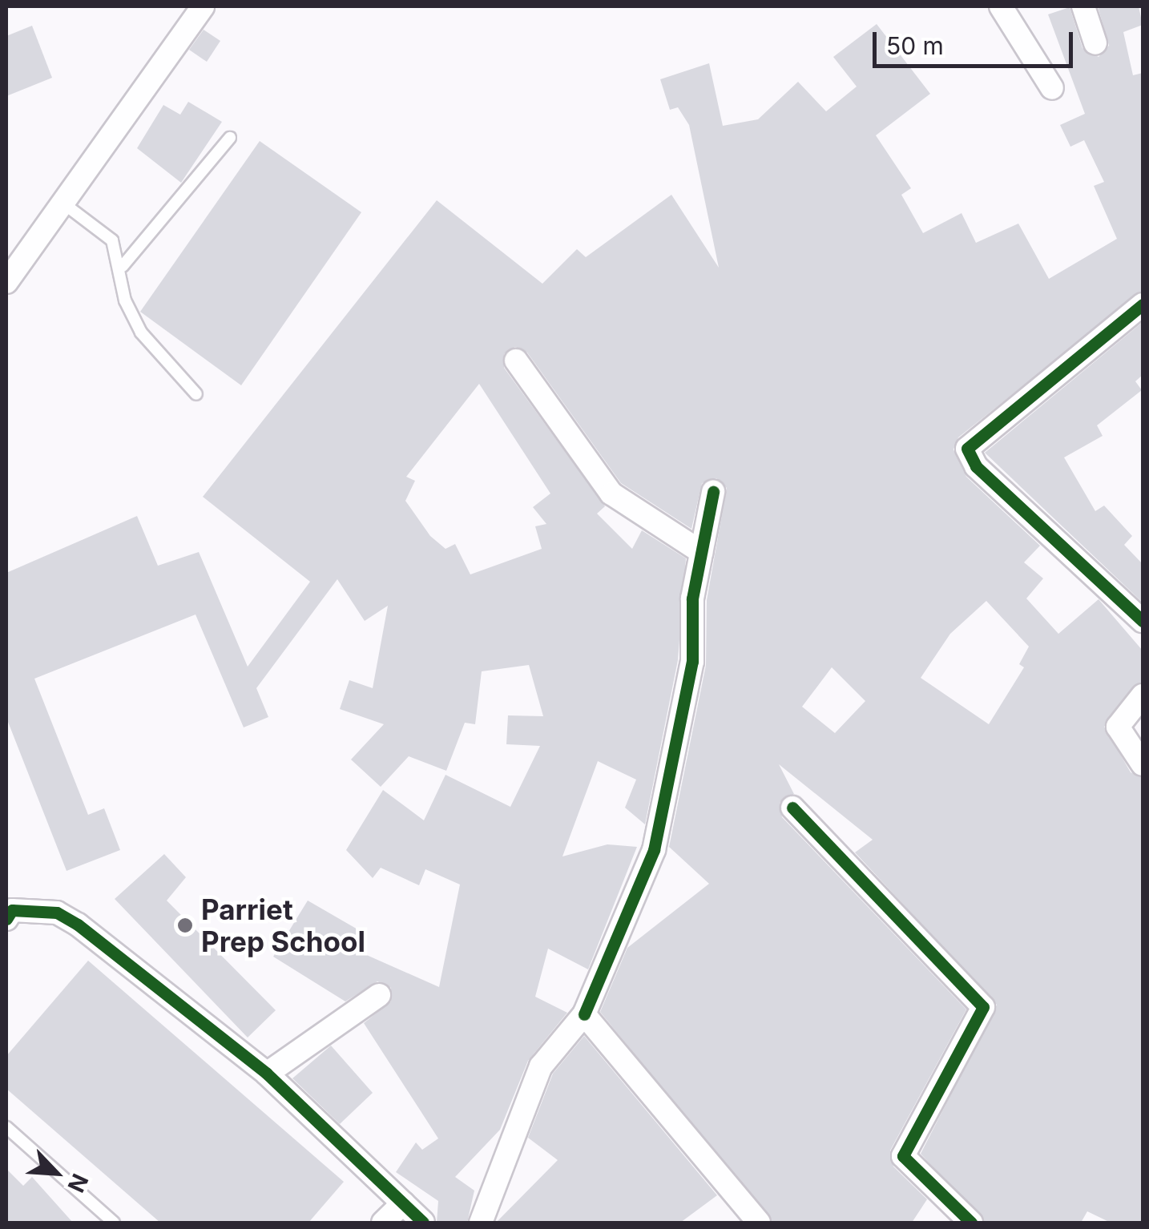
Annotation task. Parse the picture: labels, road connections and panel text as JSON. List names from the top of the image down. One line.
{"places":["Parriet Prep School"],"scale_bar":"50 m","north":"bottom right"}
